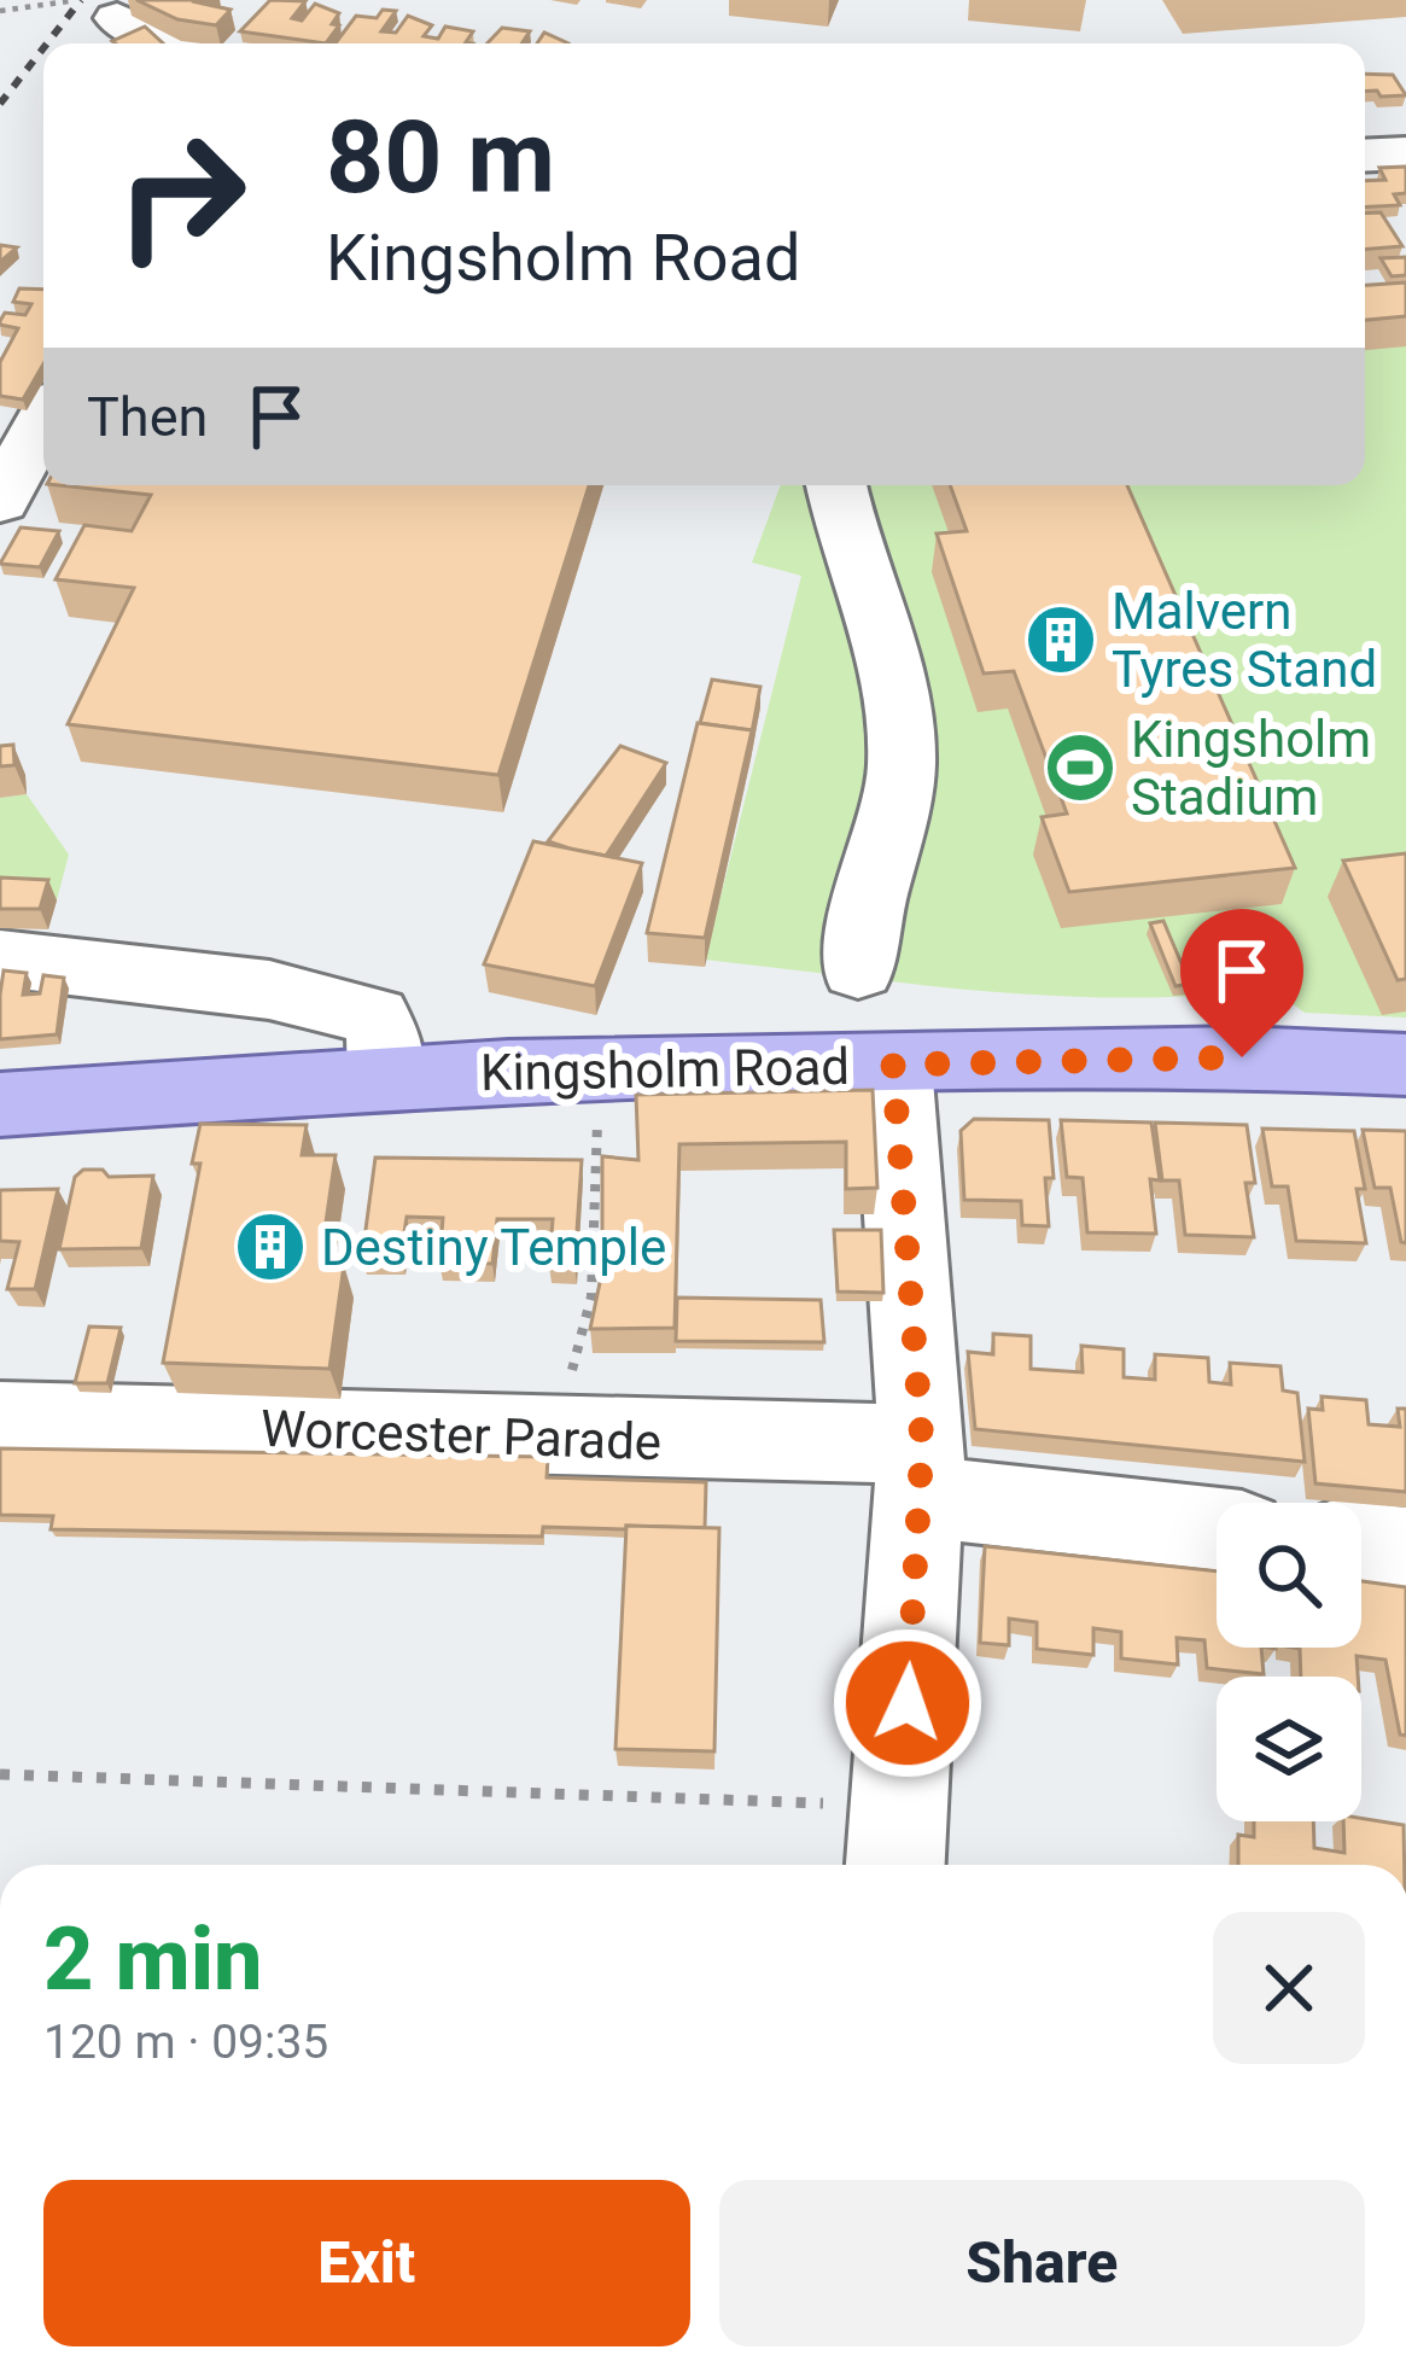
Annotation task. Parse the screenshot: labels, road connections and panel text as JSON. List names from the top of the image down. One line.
{"streets":{"main road":["Kingsholm Road"],"street":["Worcester Parade"]},"places":{"building":["Malvern Tyres Stand","Destiny Temple"],"sports":["Kingsholm Stadium"]},"page":{"turn":["80 m","Kingsholm Road"],"then":"Then","heading":["2 min","120 m · 09:35"],"buttons":["Exit","Share"]}}
